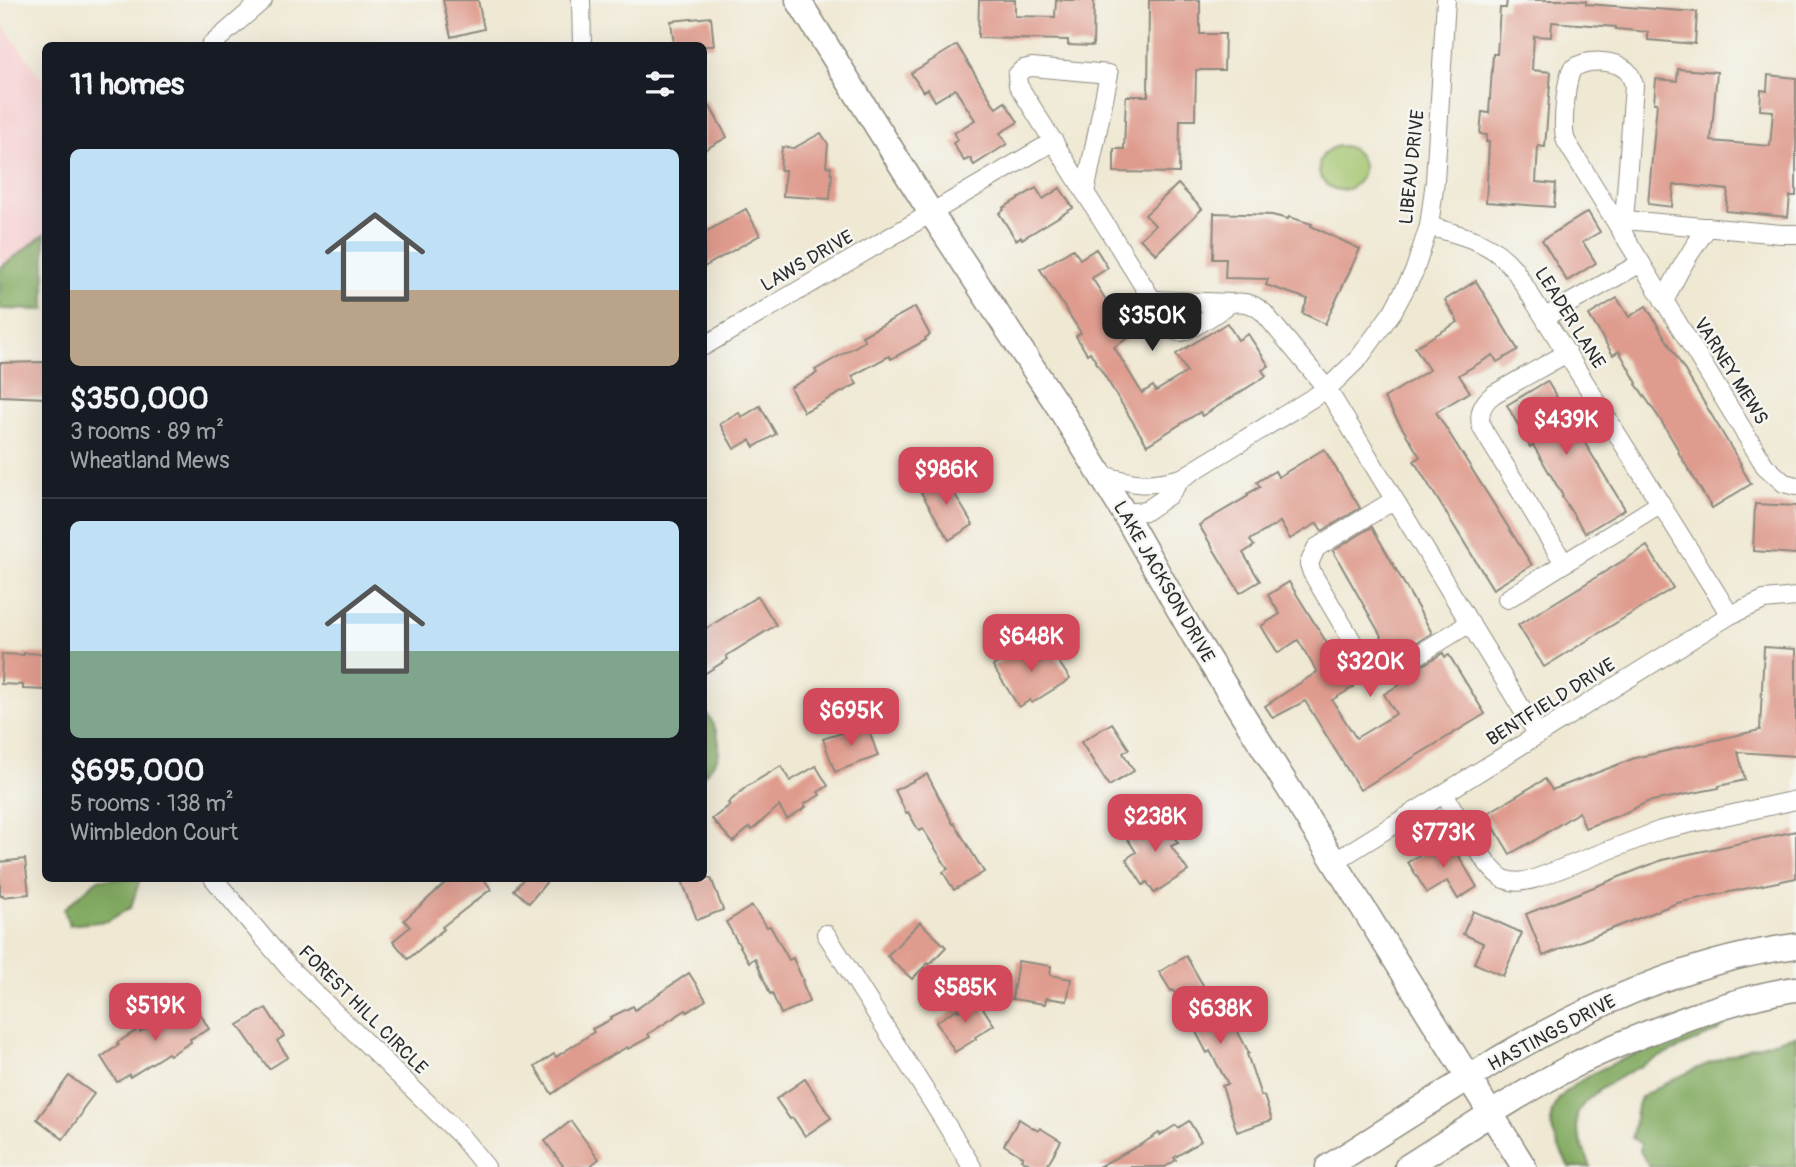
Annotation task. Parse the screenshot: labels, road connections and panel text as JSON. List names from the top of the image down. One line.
{"streets":{"street":["LIBEAU DRIVE","LAWS DRIVE","LEADER LANE","VARNEY MEWS","LAKE JACKSON DRIVE","BENTFIELD DRIVE","FOREST HILL CIRCLE","HASTINGS DRIVE"]},"crossings":[["LIBEAU DRIVE","LEADER LANE"],["LIBEAU DRIVE","LAKE JACKSON DRIVE"],["LAWS DRIVE","LAKE JACKSON DRIVE"],["LEADER LANE","BENTFIELD DRIVE"],["LAKE JACKSON DRIVE","BENTFIELD DRIVE"],["LAKE JACKSON DRIVE","HASTINGS DRIVE"]],"page":{"heading":"11 homes","list":[{"name":"$350,000","note":"3 rooms · 89 m² · Wheatland Mews"},{"name":"$695,000","note":"5 rooms · 138 m² · Wimbledon Court"}],"price":["$350K","$439K","$986K","$648K","$320K","$695K","$238K","$773K","$585K","$519K","$638K"]}}
